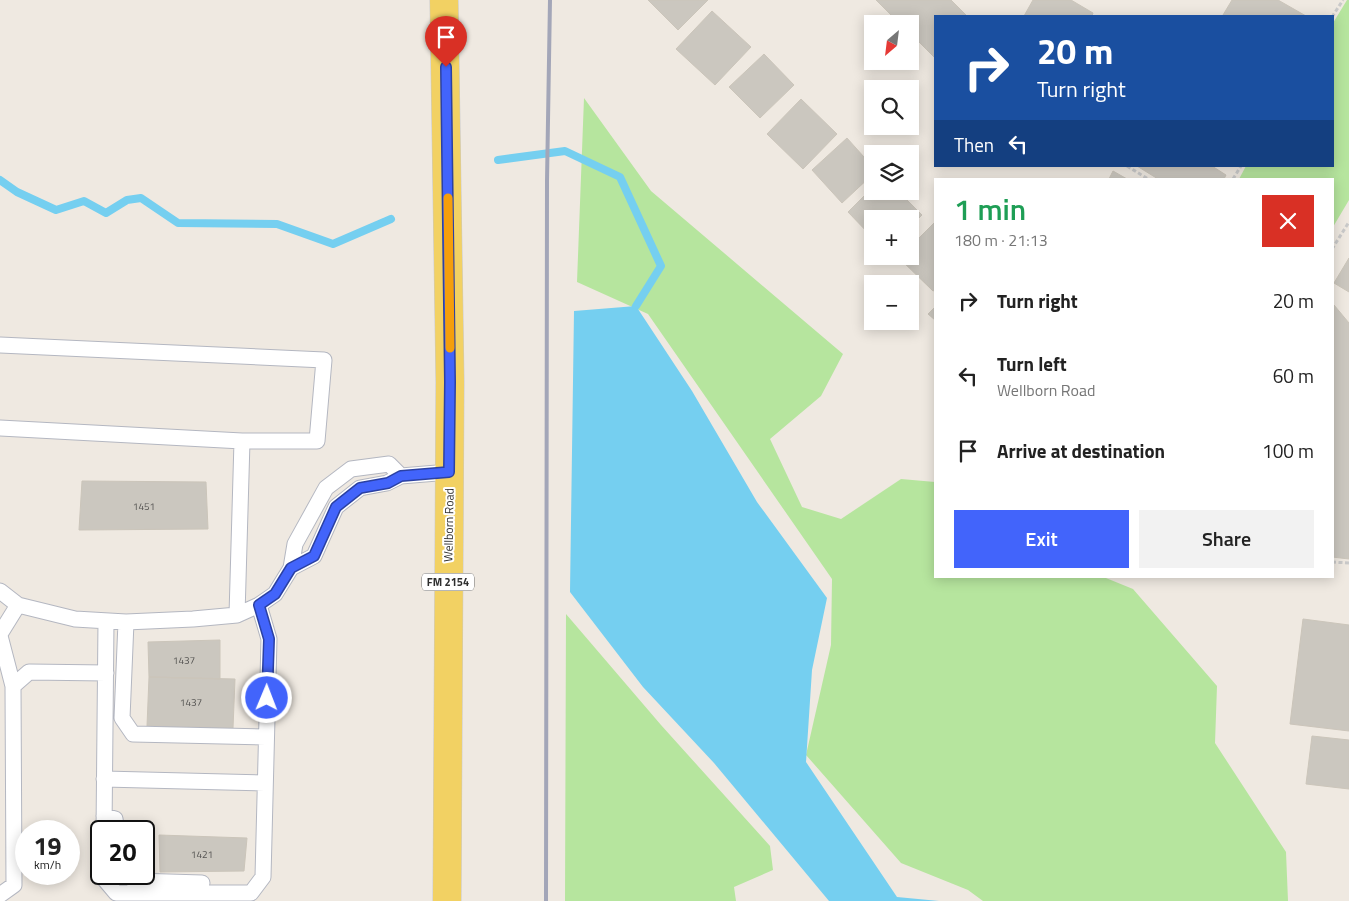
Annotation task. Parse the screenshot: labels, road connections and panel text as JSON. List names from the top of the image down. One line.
{"streets":{"main road":["Wellborn Road","FM 2154"]},"house_numbers":["1451","1437","1437","1421"],"north":"bottom left","page":{"map_buttons":["+","−"],"turn":["20 m","Turn right"],"then":"Then","heading":["1 min","180 m · 21:13"],"list":[{"name":"Turn right","value":"20 m"},{"name":"Turn left","note":"Wellborn Road","value":"60 m"},{"name":"Arrive at destination","value":"100 m"}],"buttons":["Exit","Share"],"speed":"19 km/h","limit":"20"}}
